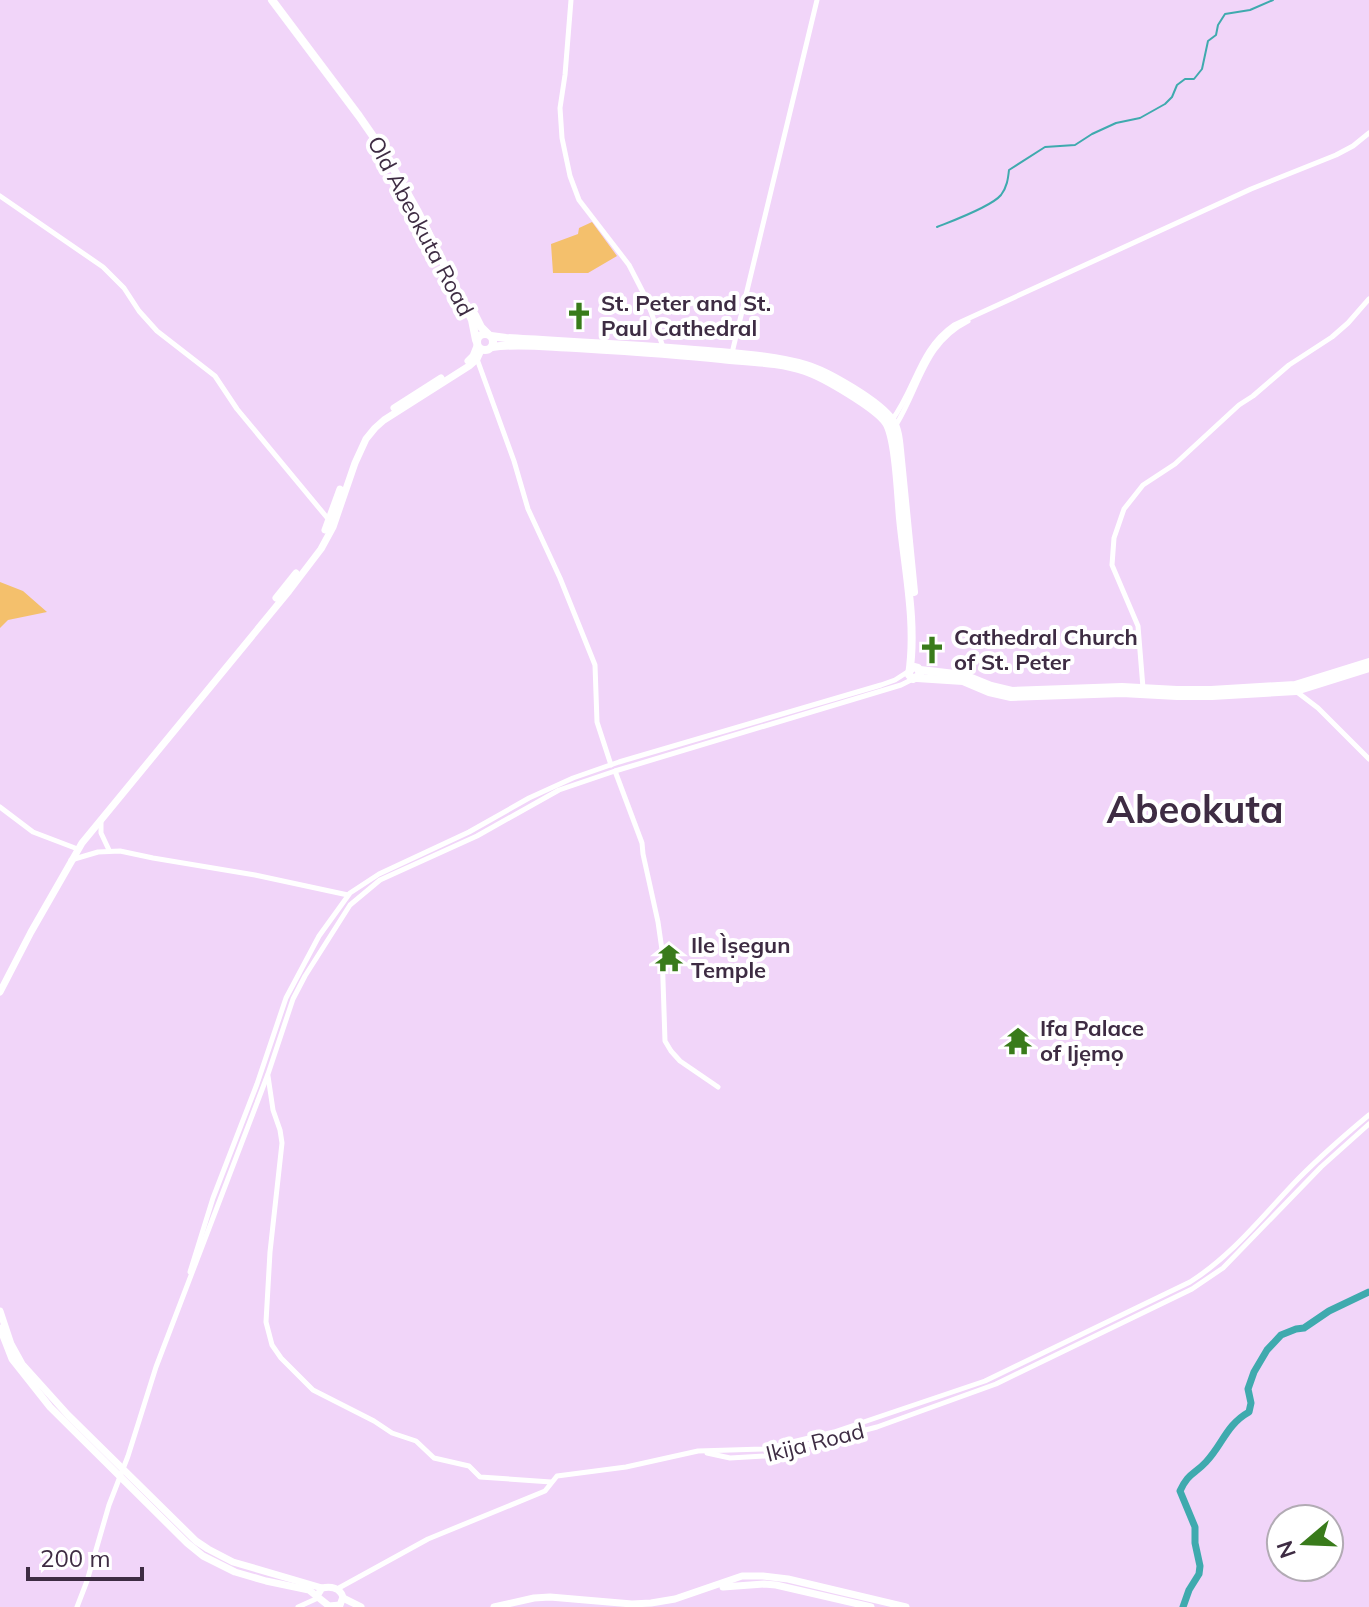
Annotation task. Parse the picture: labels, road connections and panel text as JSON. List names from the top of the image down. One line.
{"streets":{"highway":["Old Abeokuta Road"],"street":["Ikija Road"]},"districts":["Abeokuta"],"places":{"church":["St. Peter and St. Paul Cathedral","Cathedral Church of St. Peter"],"temple":["Ile Ìṣegun Temple","Ifa Palace of Ijẹmọ"]},"scale_bar":"200 m","north":"left"}
